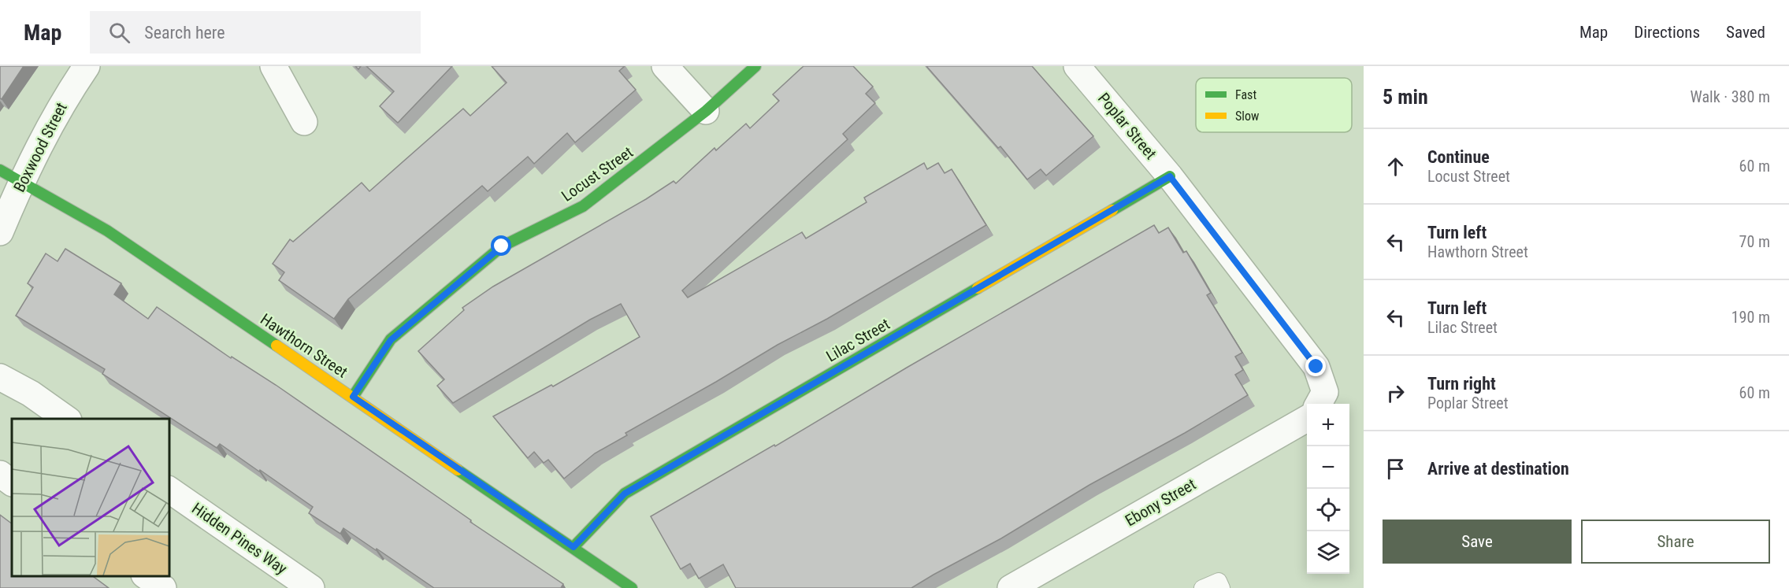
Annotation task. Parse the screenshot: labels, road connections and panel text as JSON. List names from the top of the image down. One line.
{"streets":{"street":["Poplar Street","Boxwood Street","Locust Street","Lilac Street","Hawthorn Street","Ebony Street","Hidden Pines Way"]},"crossings":[["Poplar Street","Lilac Street"],["Boxwood Street","Hawthorn Street"],["Locust Street","Hawthorn Street"],["Lilac Street","Hawthorn Street"]],"legend":["Fast","Slow"],"page":{"header":"Map","search":"Search here","nav":["Map","Directions","Saved"],"heading":["5 min","Walk · 380 m"],"list":[["Continue","Locust Street","60 m"],["Turn left","Hawthorn Street","70 m"],["Turn left","Lilac Street","190 m"],["Turn right","Poplar Street","60 m"],"Arrive at destination"],"map_buttons":["+","−"],"buttons":["Save","Share"]}}
